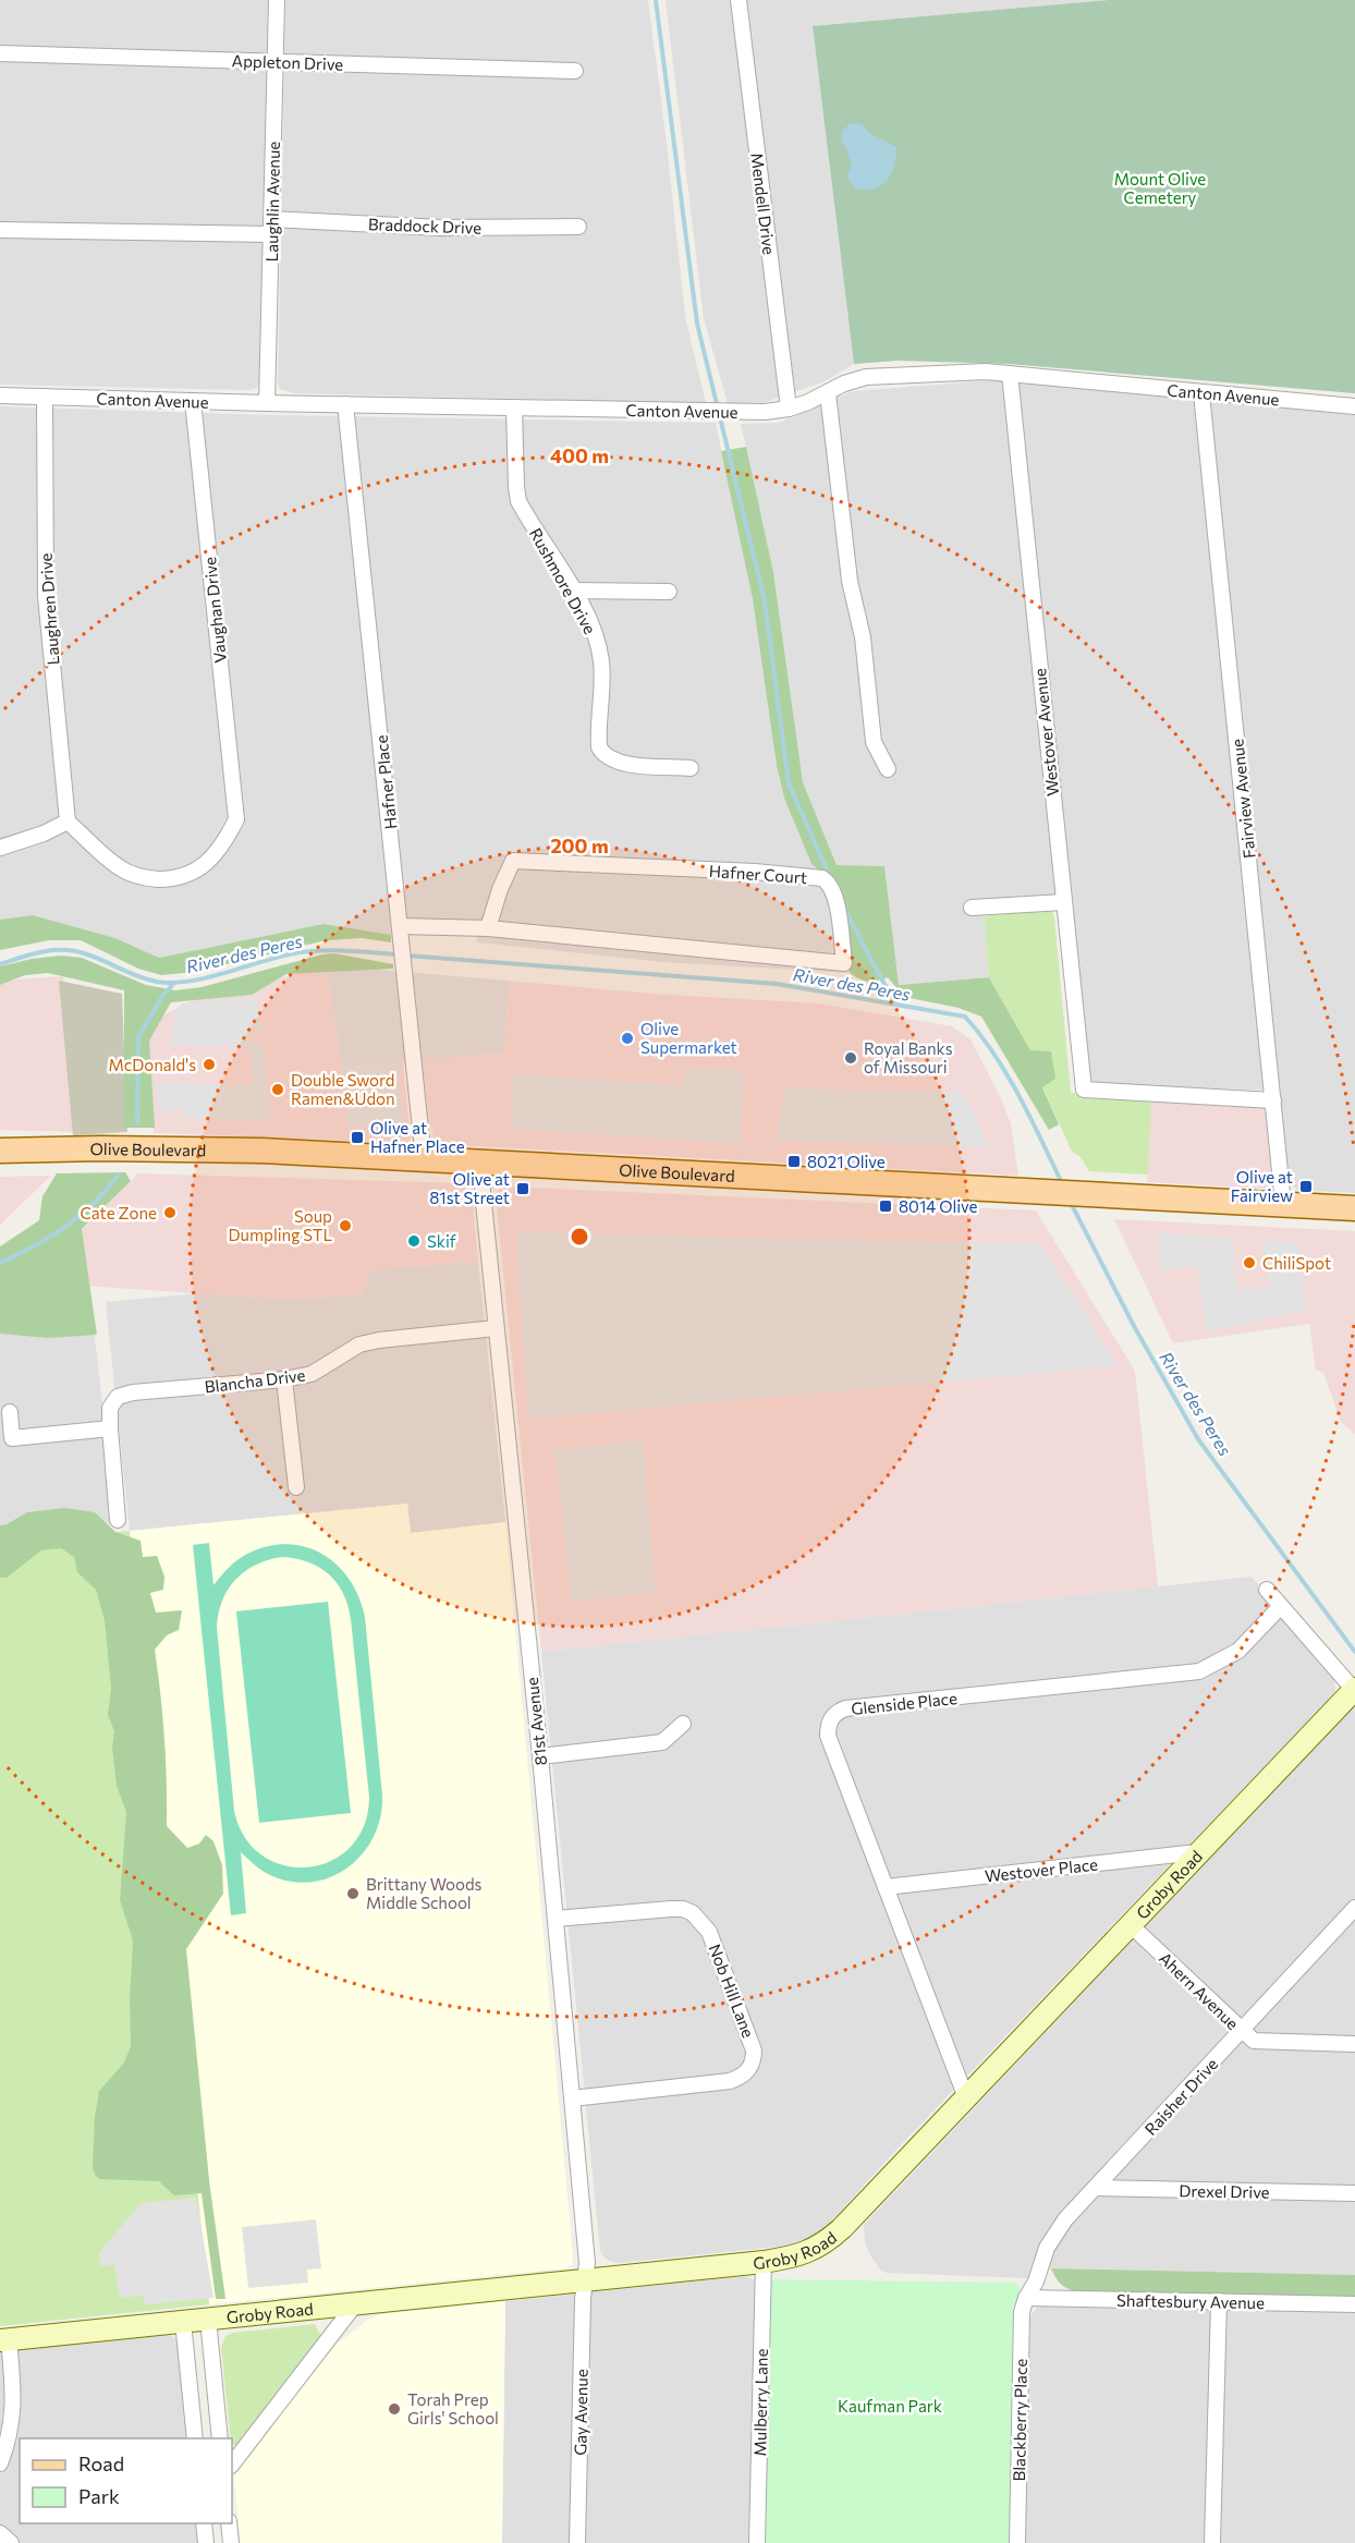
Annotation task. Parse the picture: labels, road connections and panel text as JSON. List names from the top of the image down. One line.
{"streets":{"main road":["Olive Boulevard"],"street":["Appleton Drive","Laughlin Avenue","Mendell Drive","Braddock Drive","Canton Avenue","Rushmore Drive","Laughren Drive","Vaughan Drive","Westover Avenue","Hafner Place","Fairview Avenue","Hafner Court","Blancha Drive","Glenside Place","81st Avenue","Westover Place","Groby Road","Nob Hill Lane","Ahern Avenue","Raisher Drive","Drexel Drive","Shaftesbury Avenue","Mulberry Lane","Gay Avenue","Blackberry Place"]},"crossings":[["Appleton Drive","Laughlin Avenue"],["Laughlin Avenue","Braddock Drive"],["Laughlin Avenue","Canton Avenue"],["Mendell Drive","Canton Avenue"],["Canton Avenue","Rushmore Drive"],["Canton Avenue","Laughren Drive"],["Canton Avenue","Vaughan Drive"],["Canton Avenue","Westover Avenue"],["Canton Avenue","Hafner Place"],["Canton Avenue","Fairview Avenue"],["Laughren Drive","Vaughan Drive"],["Westover Avenue","Fairview Avenue"],["Hafner Place","Hafner Court"],["Hafner Place","Olive Boulevard"],["Fairview Avenue","Olive Boulevard"],["Olive Boulevard","81st Avenue"],["Blancha Drive","81st Avenue"],["Glenside Place","Westover Place"],["Glenside Place","Groby Road"],["81st Avenue","Groby Road"],["81st Avenue","Nob Hill Lane"],["81st Avenue","Gay Avenue"],["Westover Place","Groby Road"],["Groby Road","Ahern Avenue"],["Groby Road","Mulberry Lane"],["Groby Road","Gay Avenue"],["Ahern Avenue","Raisher Drive"],["Raisher Drive","Drexel Drive"],["Raisher Drive","Shaftesbury Avenue"],["Raisher Drive","Blackberry Place"],["Shaftesbury Avenue","Blackberry Place"]],"water":["River des Peres"],"parks":["Mount Olive Cemetery","Kaufman Park"],"places":{"other":["Olive Supermarket","Royal Banks of Missouri","McDonald's","Double Sword Ramen&Udon","Cate Zone","Soup Dumpling STL","Skif","ChiliSpot","Brittany Woods Middle School","Torah Prep Girls' School"],"transit":["Olive at Hafner Place","8021 Olive","Olive at Fairview","Olive at 81st Street","8014 Olive"]},"legend":["Road","Park"],"rings":["400 m","200 m"]}
